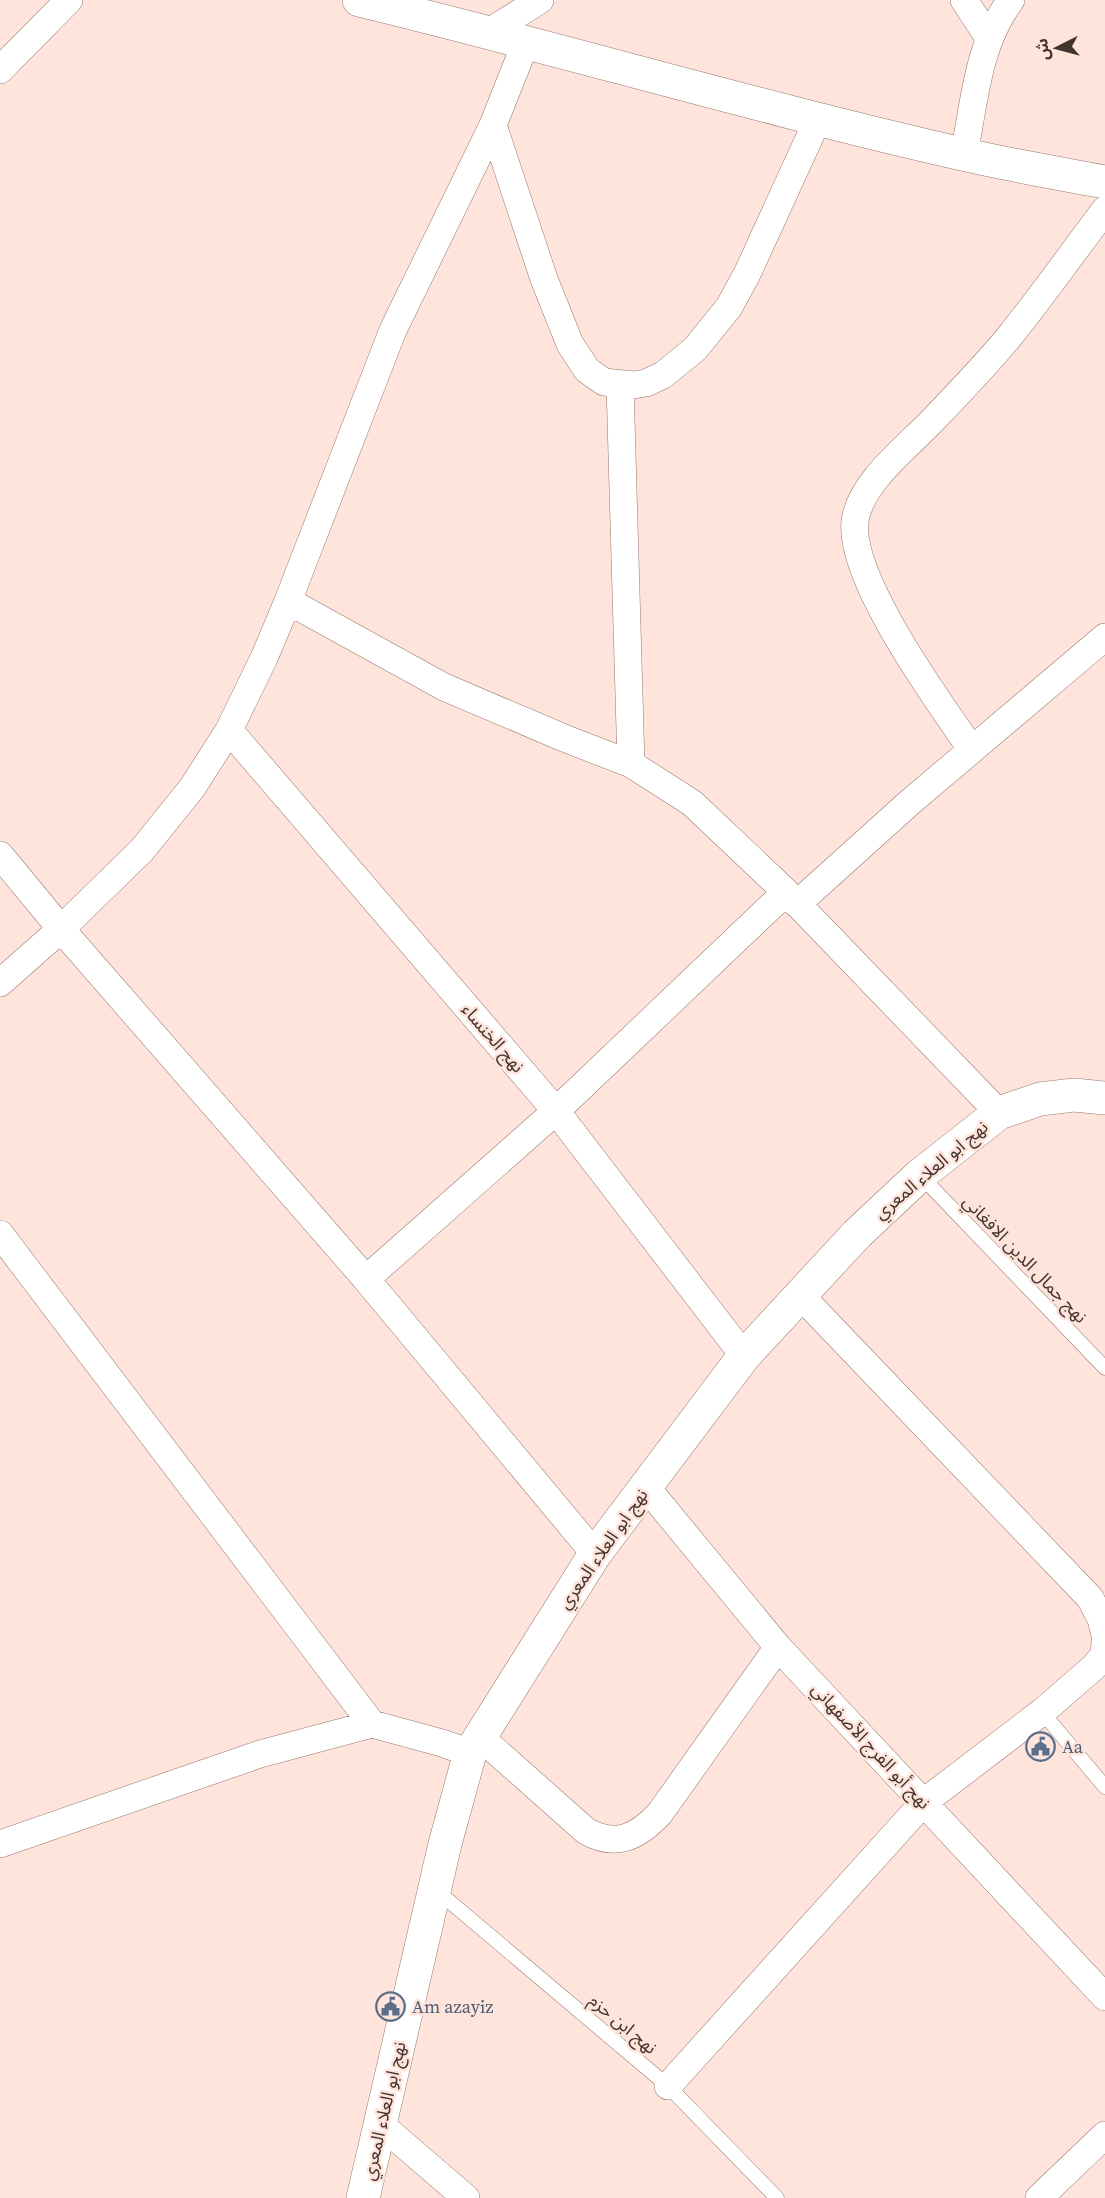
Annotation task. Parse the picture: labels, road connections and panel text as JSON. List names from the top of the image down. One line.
{"streets":{"street":["نهج الخنساء","نهج ابو العلاء المعري","نهج أبو الفرج الأصفهاني"],"lane":["نهج جمال الدين الافغاني","نهج ابن حزم"]},"crossings":[["نهج الخنساء","نهج ابو العلاء المعري"],["نهج ابو العلاء المعري","نهج جمال الدين الافغاني"],["نهج ابو العلاء المعري","نهج أبو الفرج الأصفهاني"],["نهج ابو العلاء المعري","نهج ابن حزم"]],"places":{"public building":["Aa","Am azayiz"]},"north":"left"}
